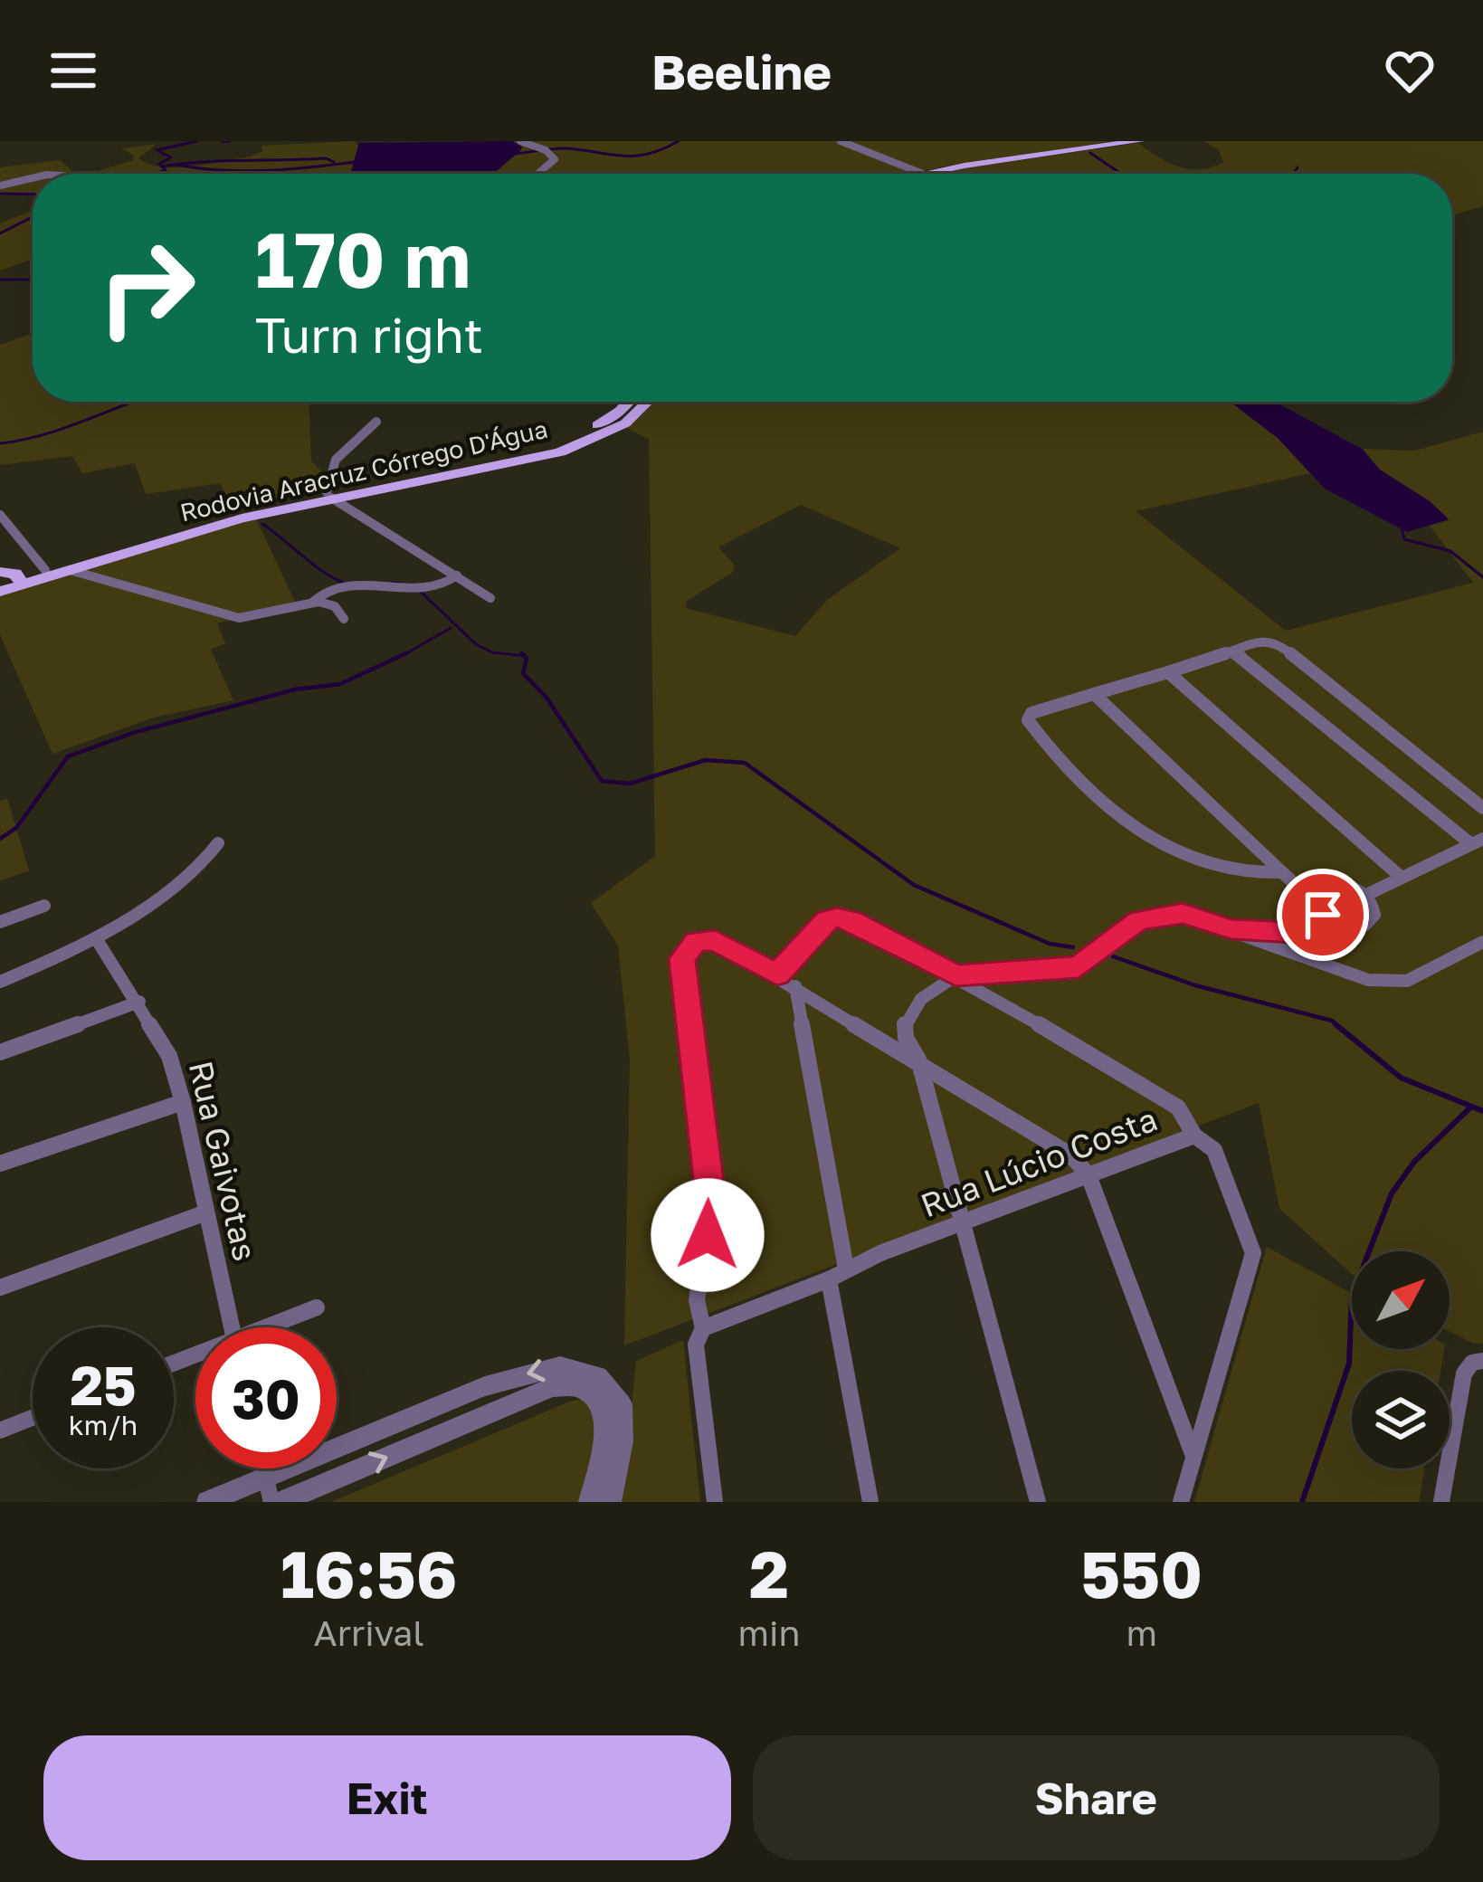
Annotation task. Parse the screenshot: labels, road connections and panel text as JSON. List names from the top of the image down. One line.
{"streets":{"main road":["Rodovia Aracruz Córrego D'Água"],"street":["Rua Gaivotas","Rua Lúcio Costa"]},"north":"top right","page":{"header":"Beeline","turn":["170 m","Turn right"],"speed":"25 km/h","limit":"30","eta":["16:56","Arrival","2","min","550","m"],"buttons":["Exit","Share"]}}
